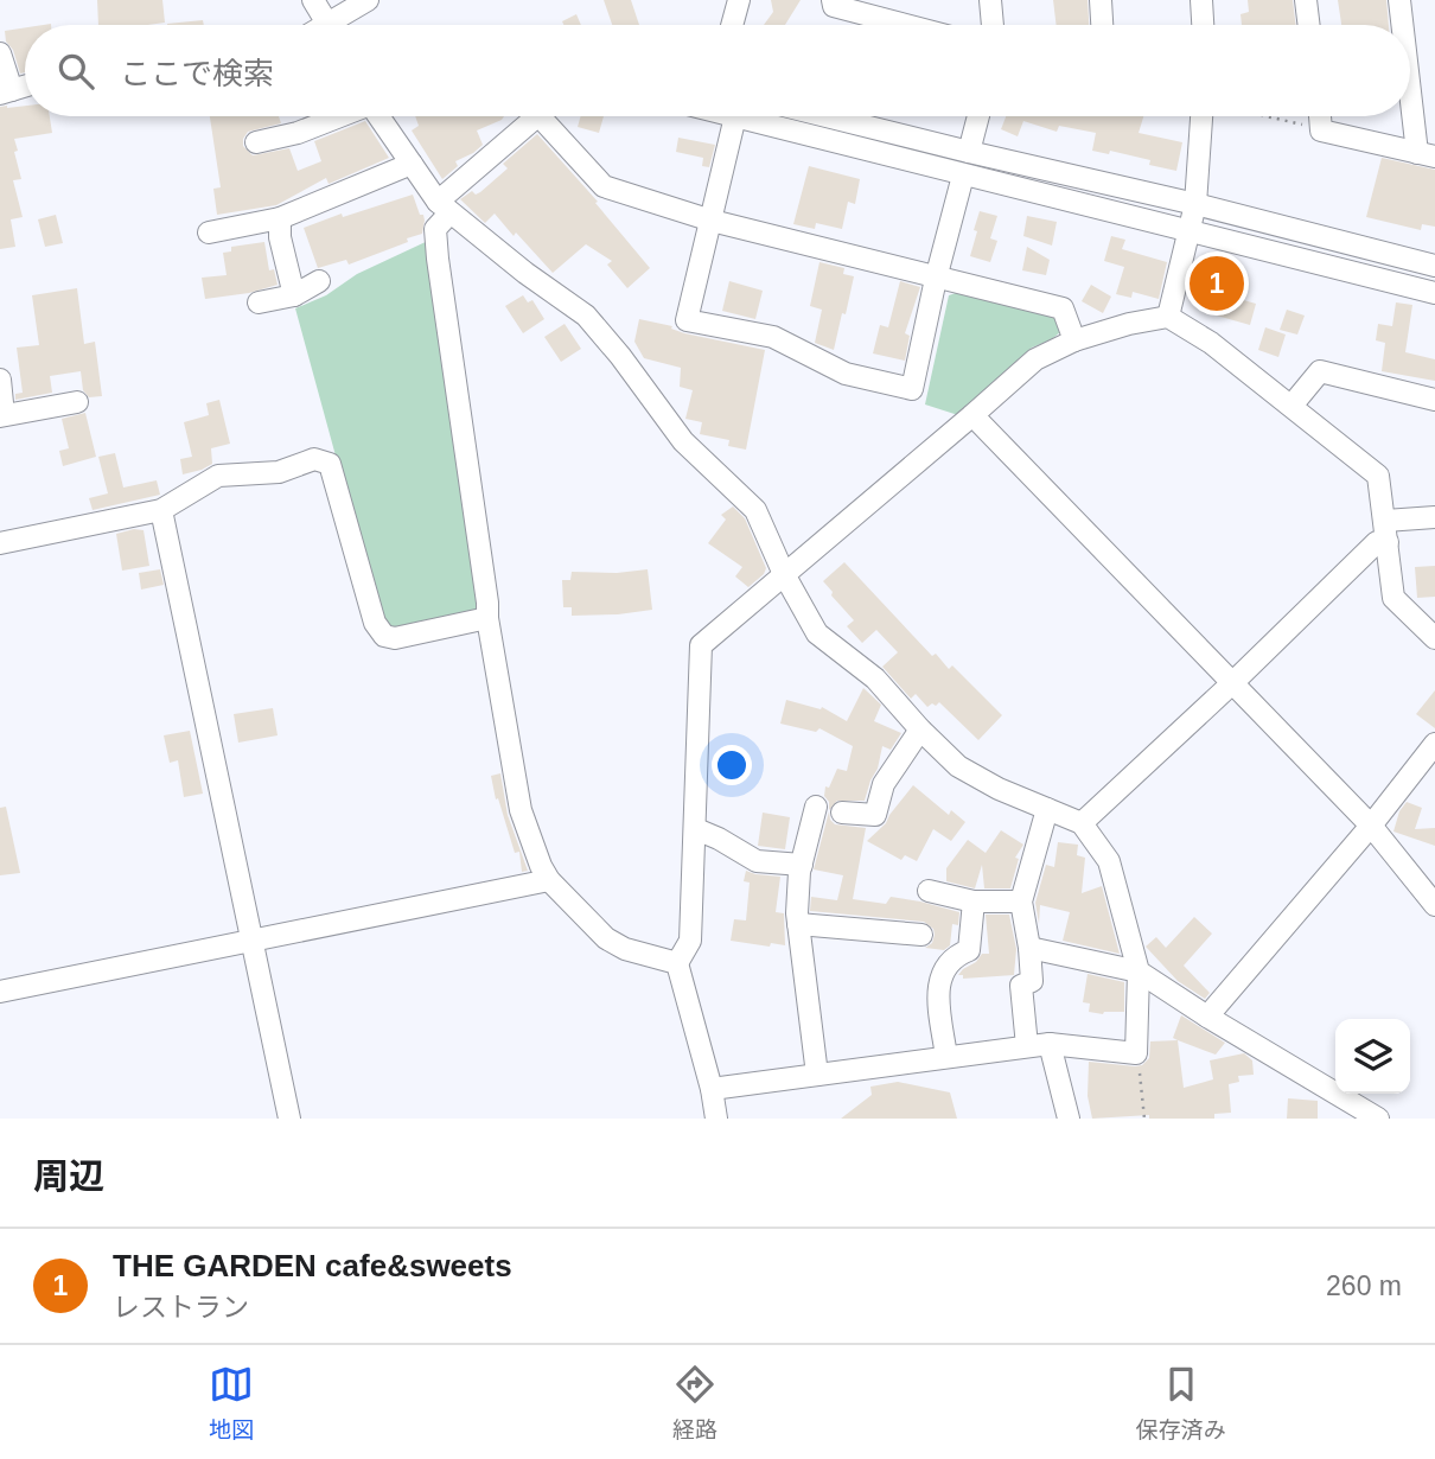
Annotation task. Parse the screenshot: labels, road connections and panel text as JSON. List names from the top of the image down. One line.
{"page":{"search":"ここで検索","pins":"1","heading":"周辺","list":[{"mark":"1","name":"THE GARDEN cafe&sweets","note":"レストラン","value":"260 m"}],"nav":["地図","経路","保存済み"]}}
